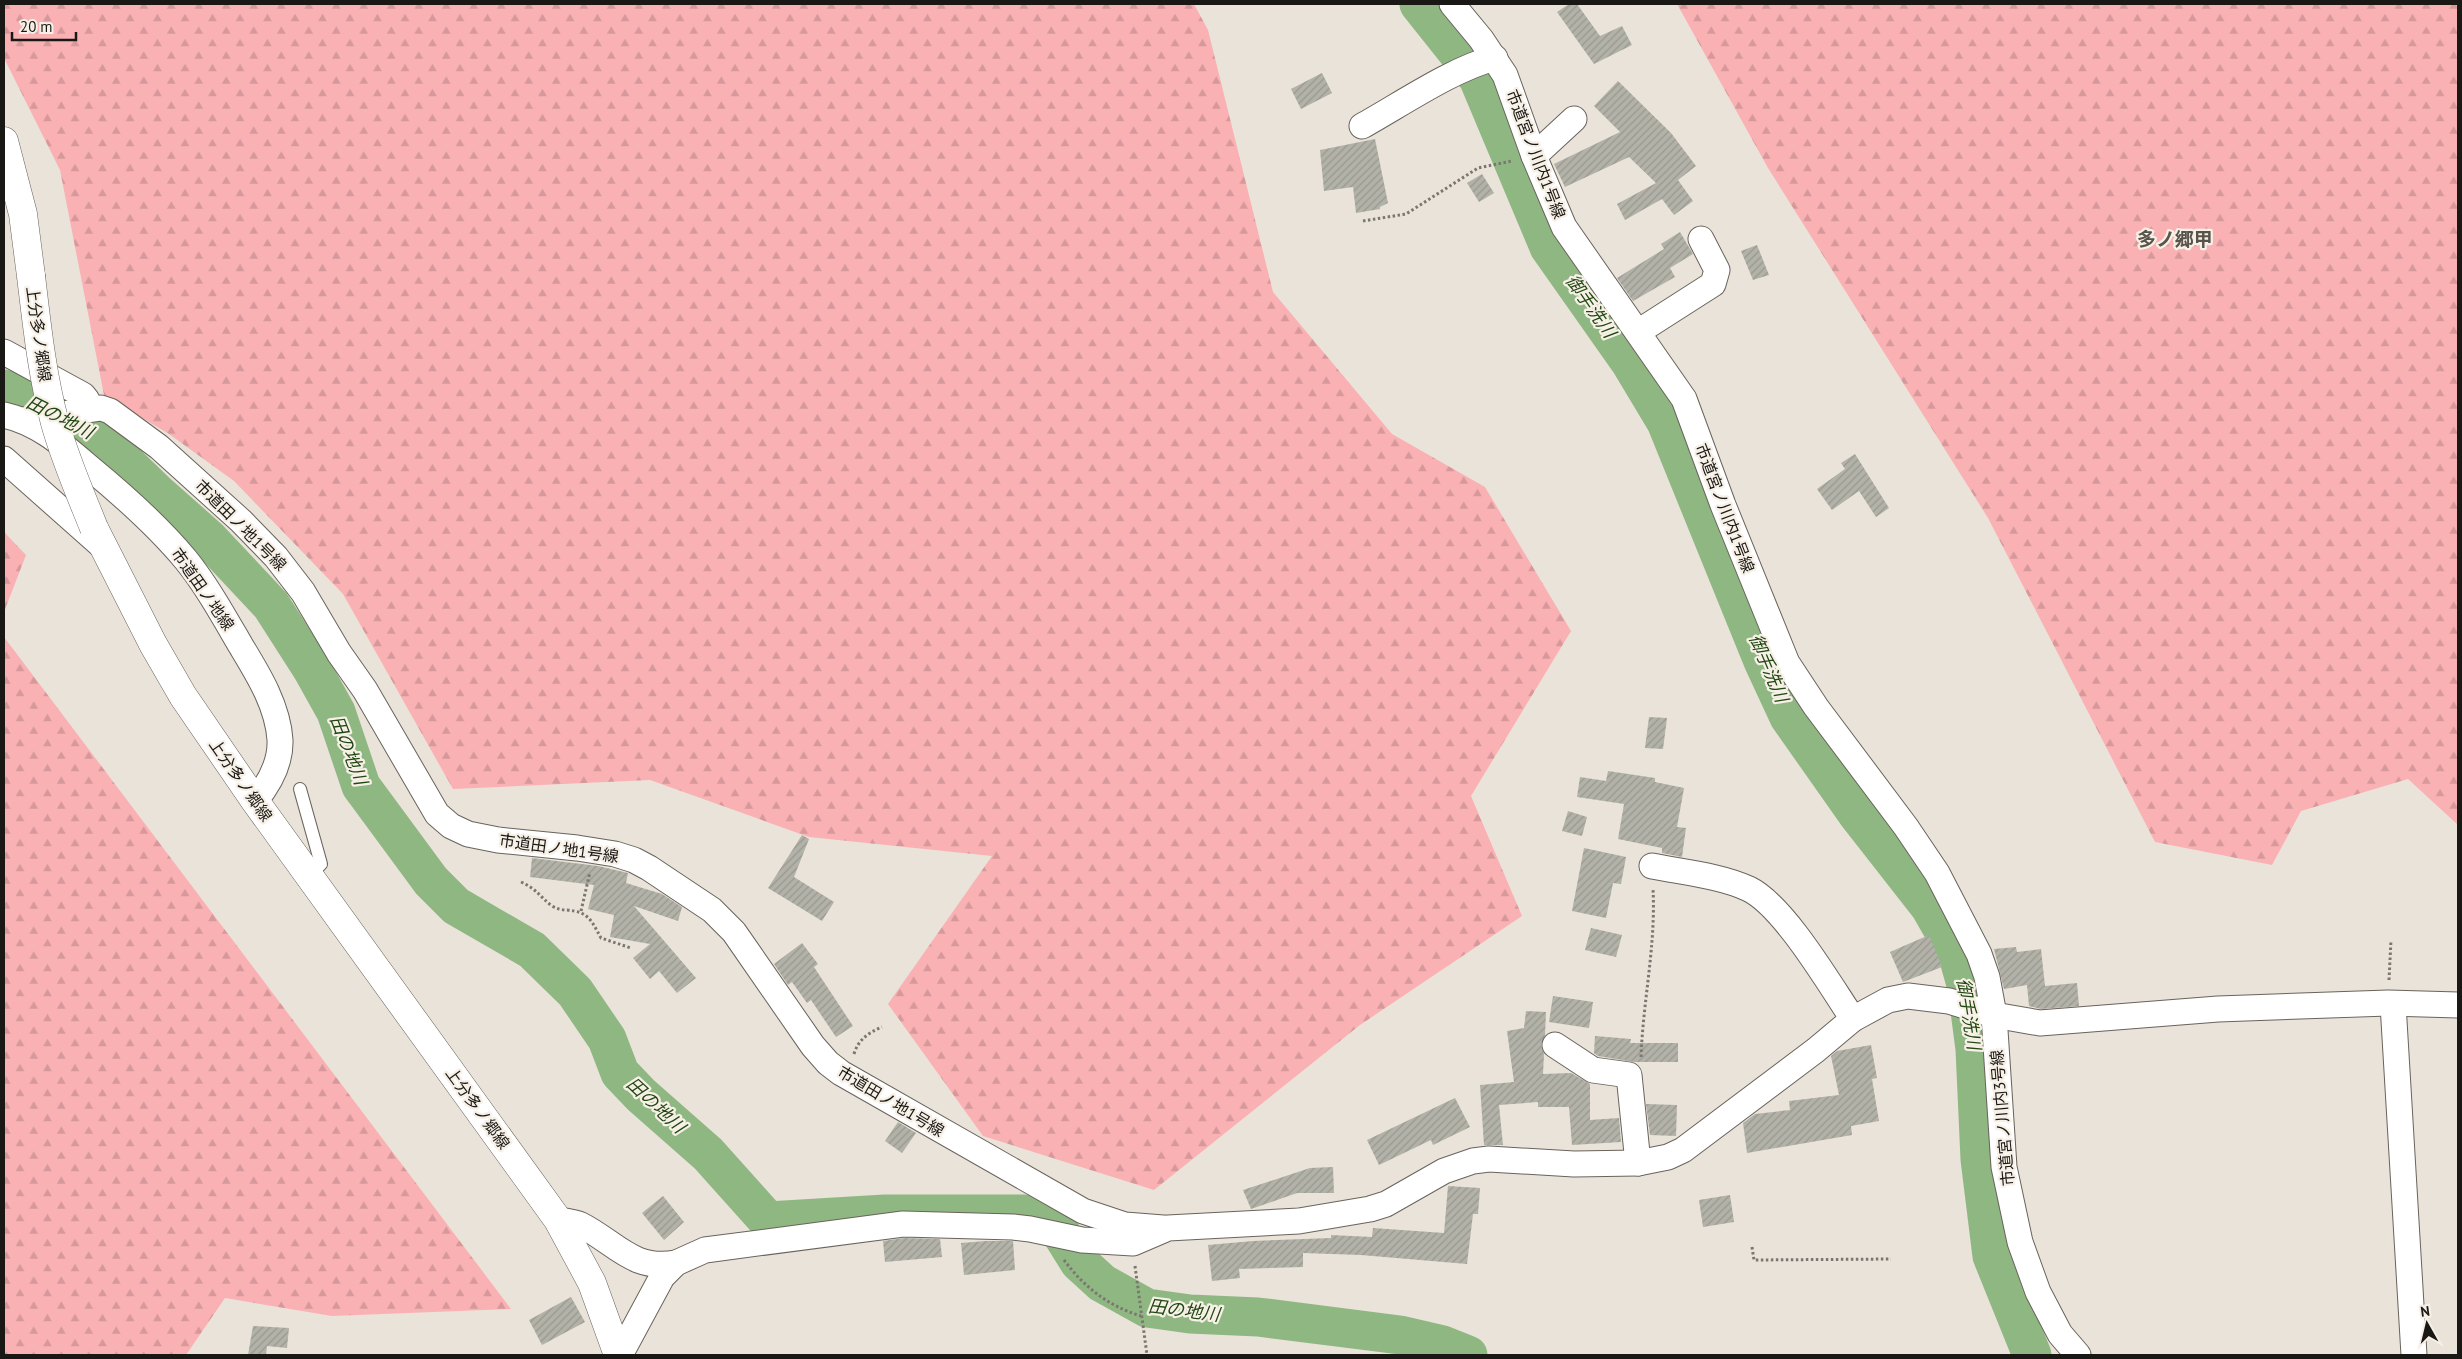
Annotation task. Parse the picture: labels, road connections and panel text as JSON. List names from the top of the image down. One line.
{"streets":{"main road":["上分多ノ郷線"],"street":["市道宮ノ川内1号線","市道田ノ地1号線","市道田ノ地線","市道宮ノ川内3号線"]},"crossings":[["市道宮ノ川内1号線","市道宮ノ川内3号線"],["上分多ノ郷線","市道田ノ地線"],["市道田ノ地1号線","市道田ノ地線"]],"districts":["多ノ郷甲"],"water":["御手洗川","田の地川"],"scale_bar":"20 m","north":"top"}
